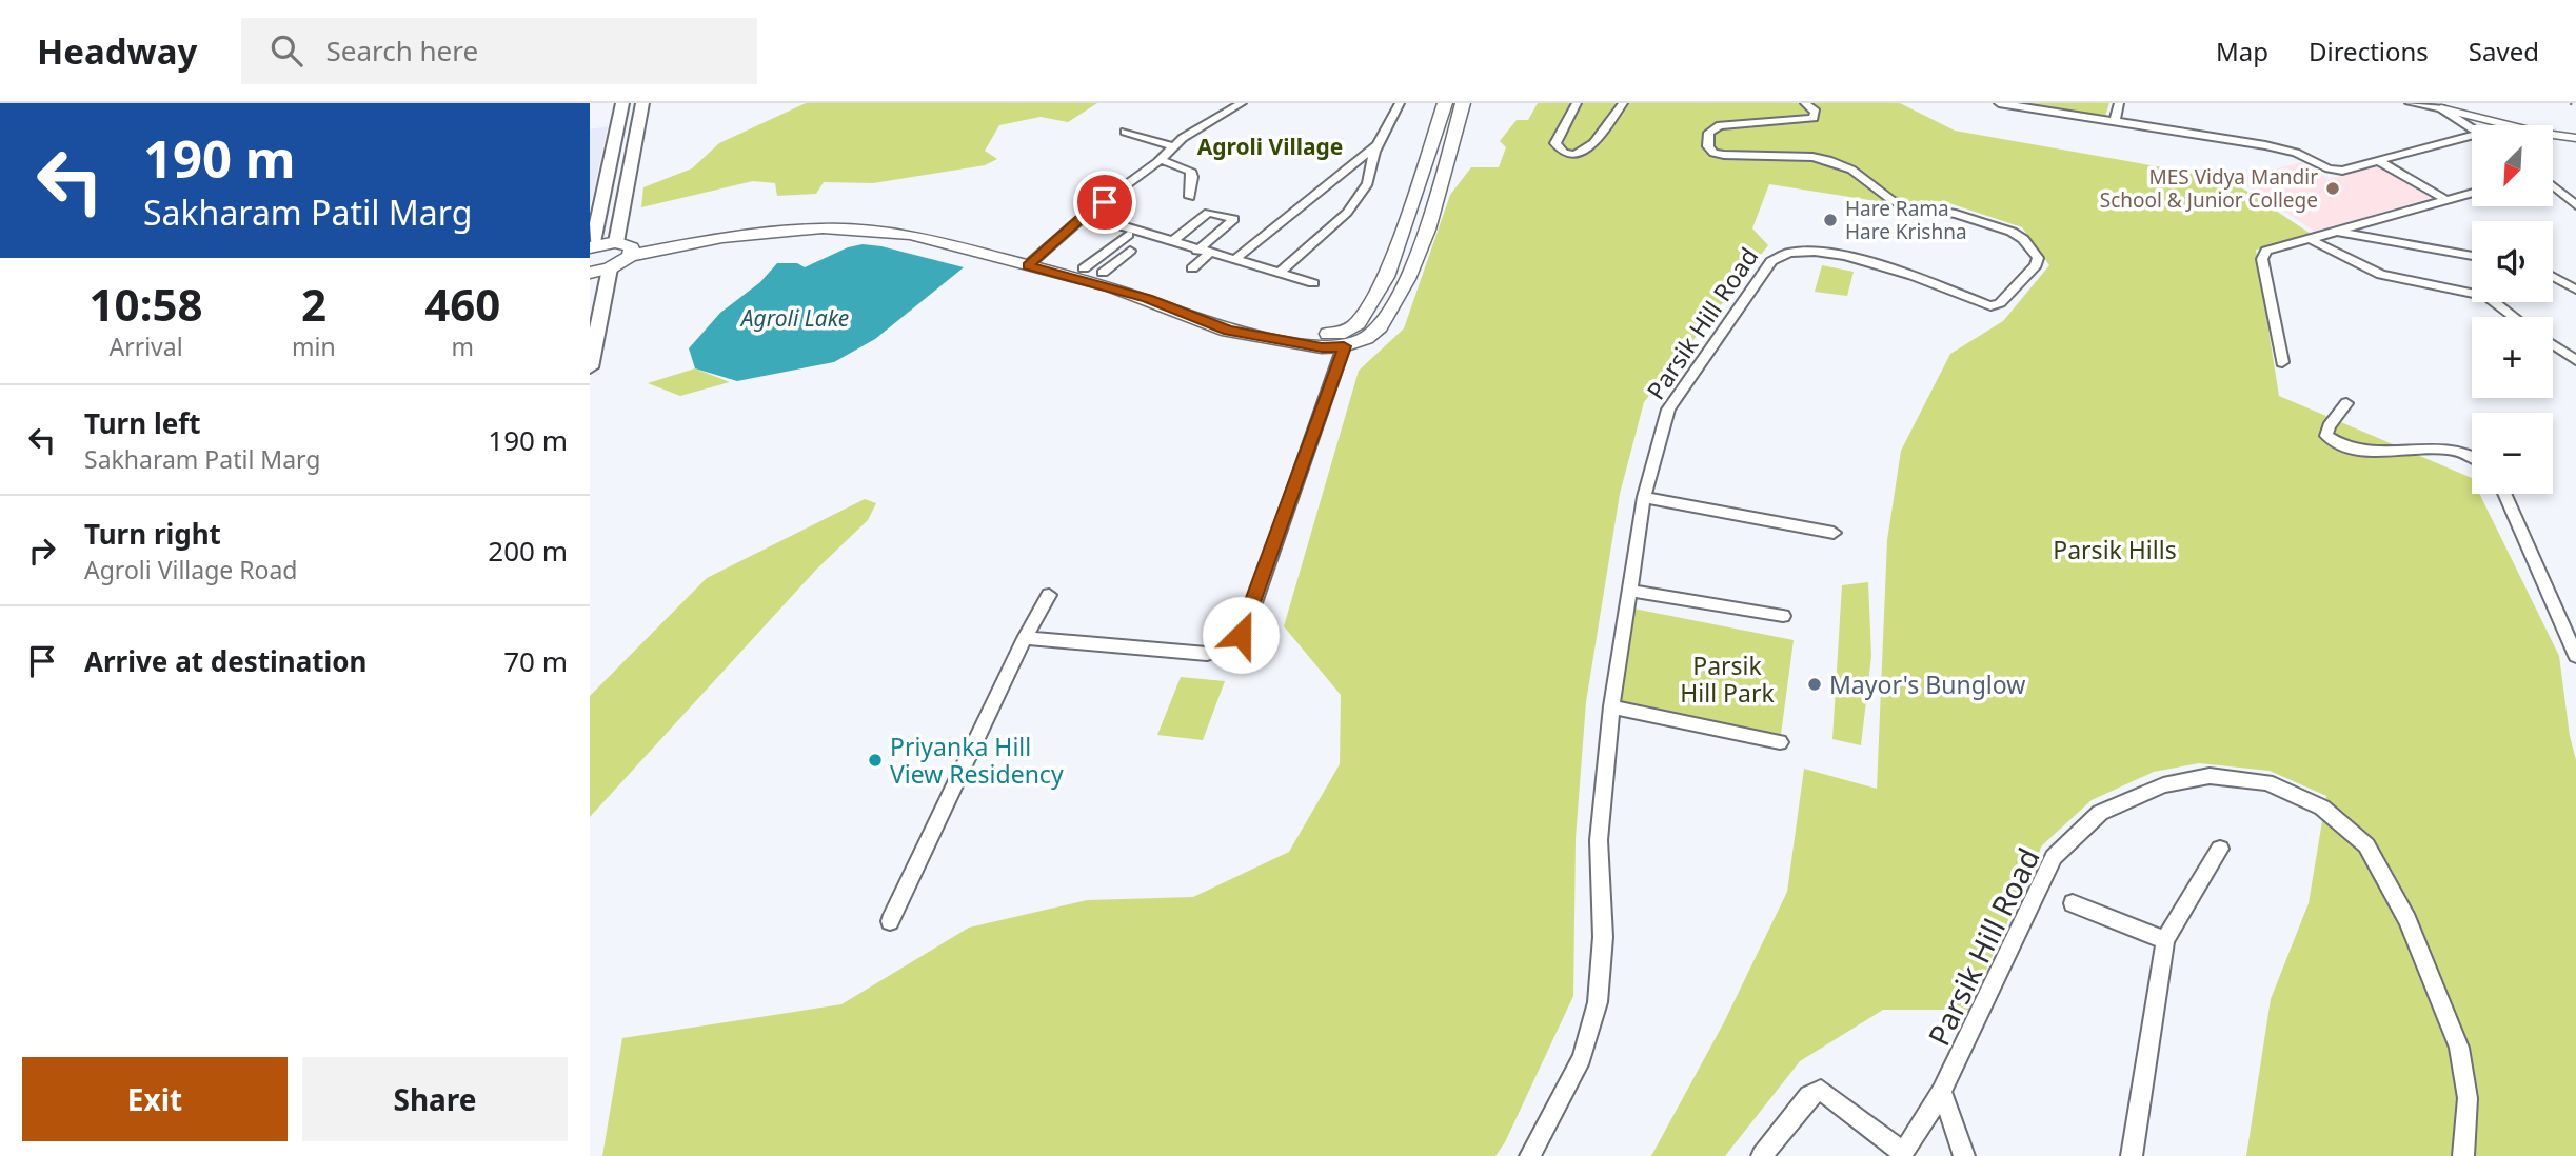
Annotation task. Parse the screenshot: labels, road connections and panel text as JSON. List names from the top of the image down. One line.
{"streets":{"street":["Parsik Hill Road"]},"districts":["Agroli Village"],"water":["Agroli Lake"],"parks":["Parsik Hills","Parsik Hill Park"],"places":["MES Vidya Mandir School & Junior College","Hare Rama Hare Krishna","Mayor's Bunglow","Priyanka Hill View Residency"],"north":"bottom left","page":{"header":"Headway","search":"Search here","nav":["Map","Directions","Saved"],"turn":["190 m","Sakharam Patil Marg"],"map_buttons":["+","−"],"eta":["10:58","Arrival","2","min","460","m"],"list":[{"name":"Turn left","note":"Sakharam Patil Marg","value":"190 m"},{"name":"Turn right","note":"Agroli Village Road","value":"200 m"},{"name":"Arrive at destination","value":"70 m"}],"buttons":["Exit","Share"]}}
